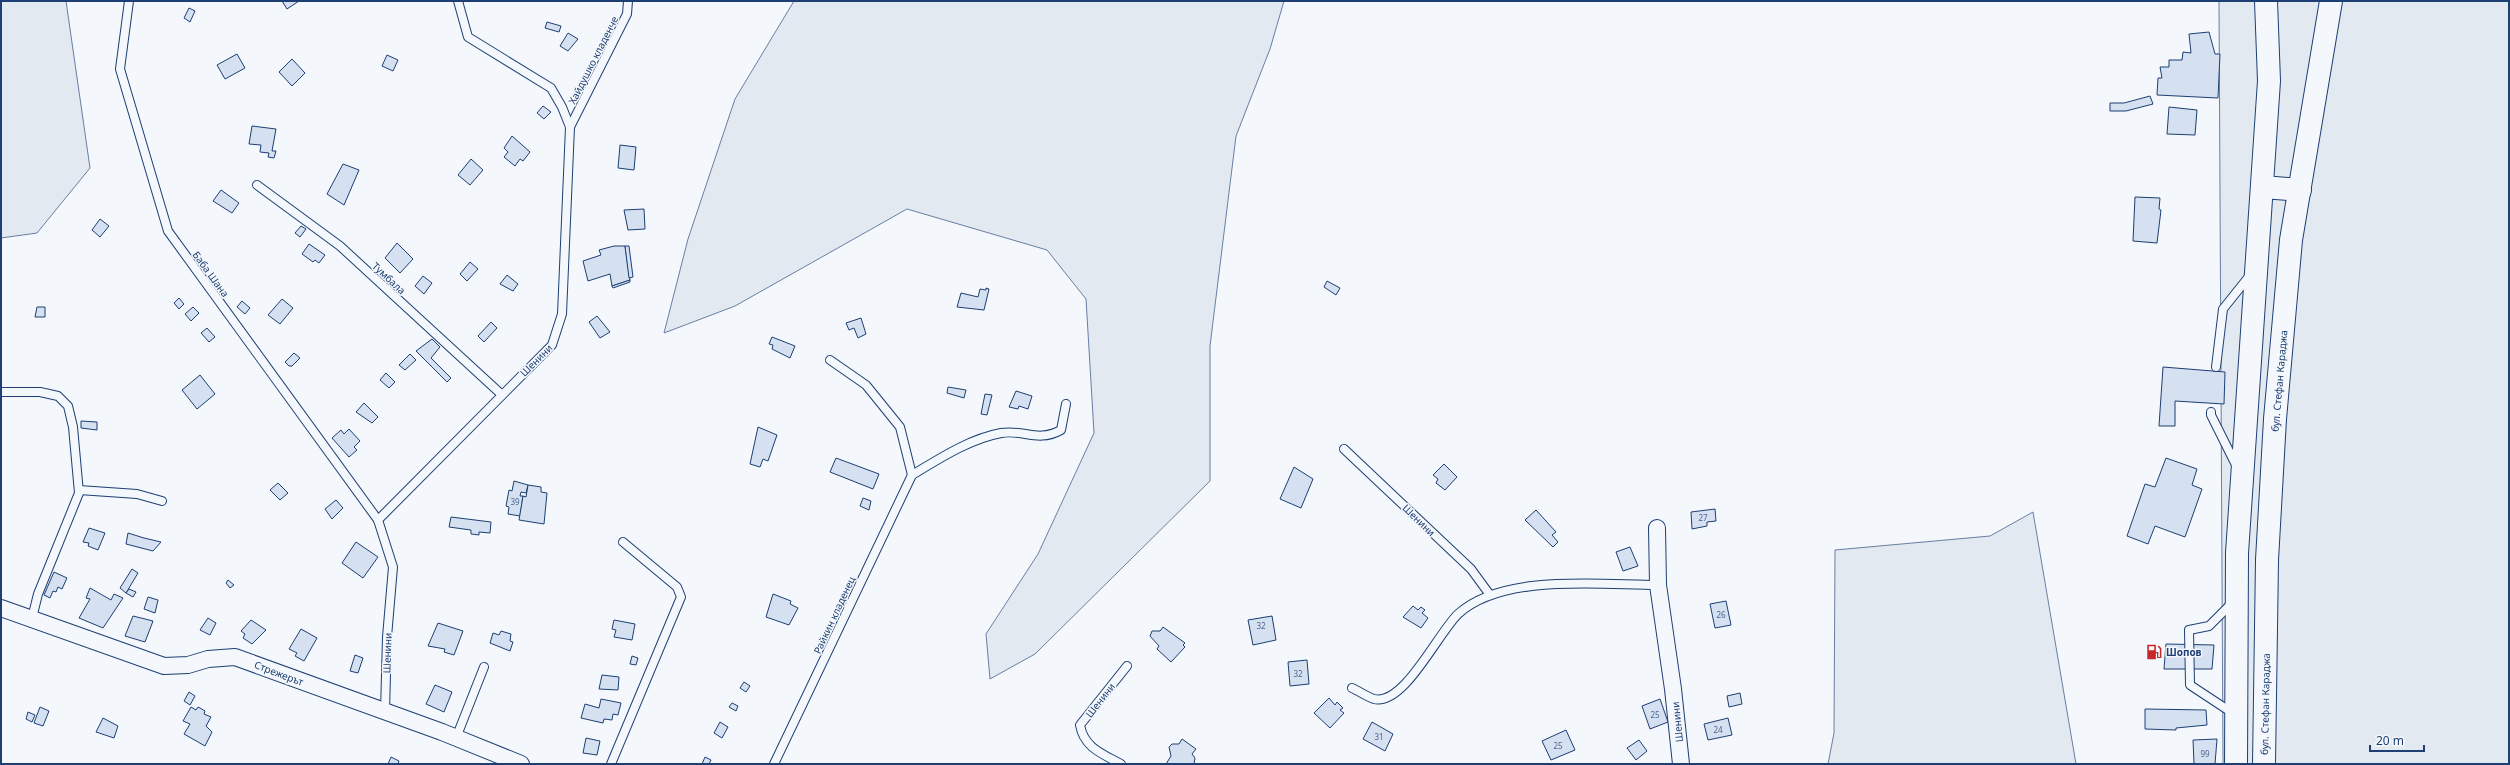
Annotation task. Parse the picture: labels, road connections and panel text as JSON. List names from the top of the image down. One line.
{"streets":{"main road":["бул. Стефан Караджа"],"street":["Шенини","Стрежерът"],"lane":["Хайдушко кладенче","Баба Шана","Тумбала","Райкин кладенец"]},"crossings":[["Хайдушко кладенче","Шенини"],["Баба Шана","Шенини"],["Тумбала","Шенини"],["Шенини","Стрежерът"]],"places":{"fuel station":["Шопов"]},"house_numbers":["39","27","26","32","32","25","24","31","25","99"],"scale_bar":"20 m"}
